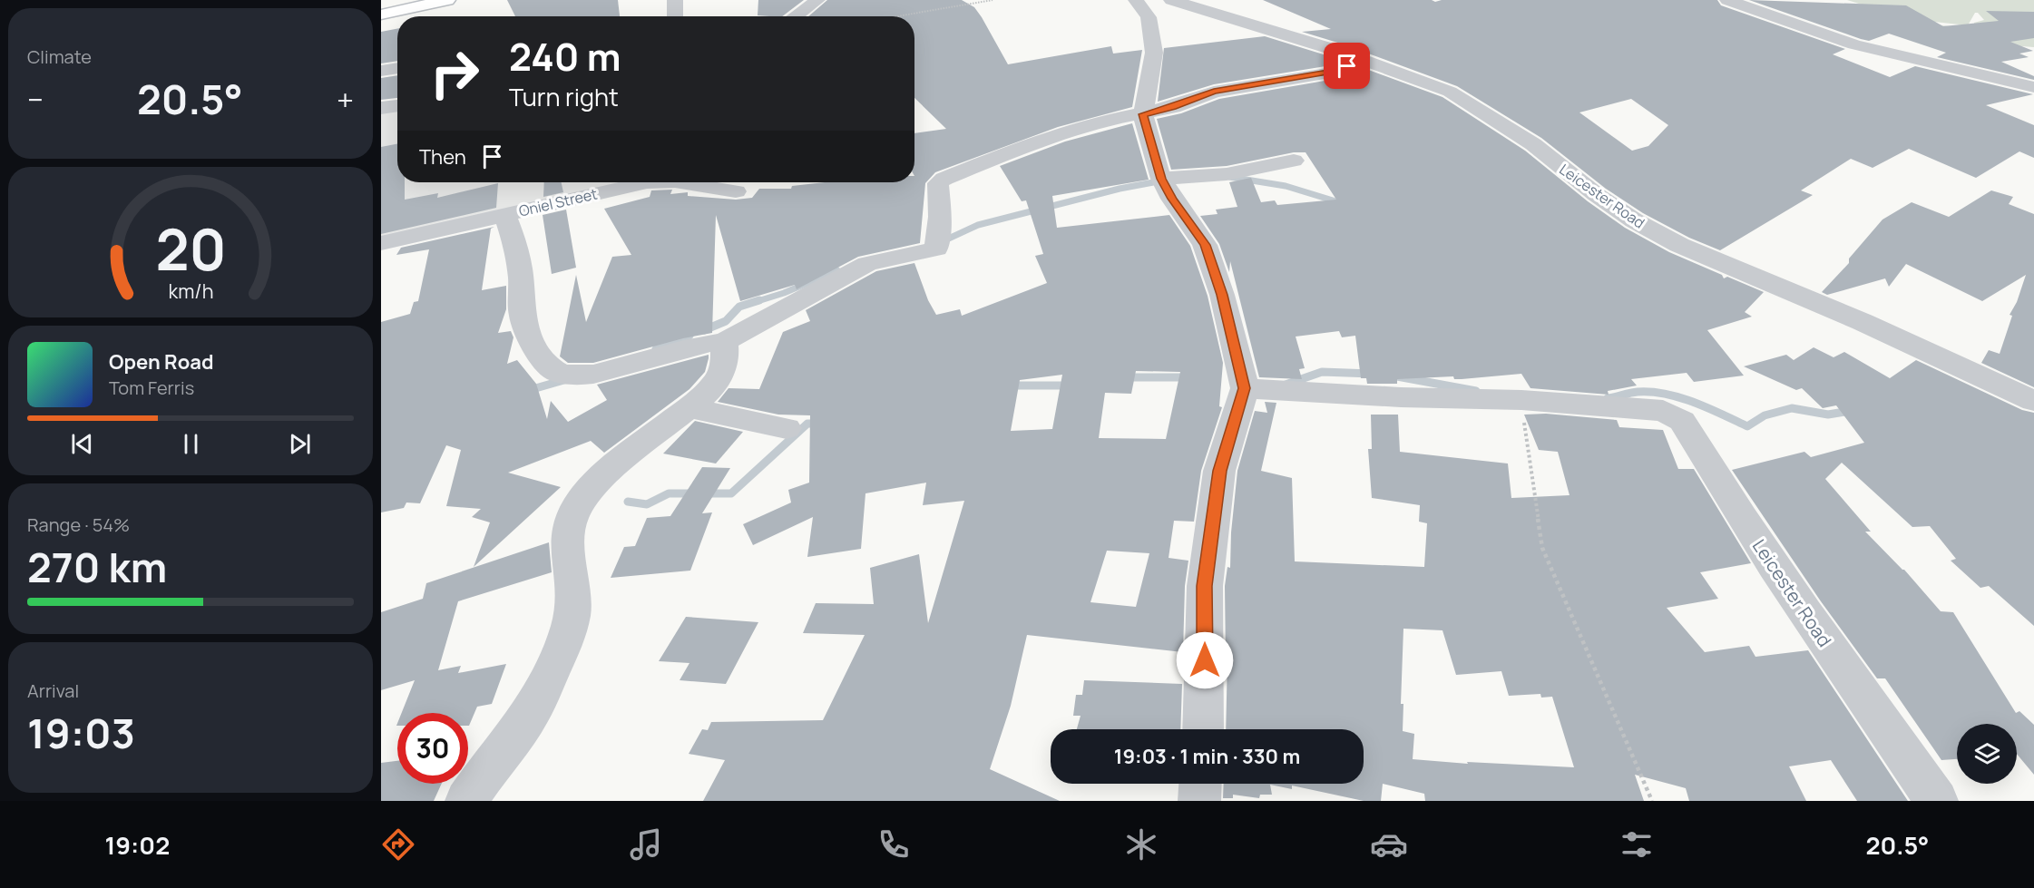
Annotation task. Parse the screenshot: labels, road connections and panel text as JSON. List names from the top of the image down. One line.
{"streets":{"street":["Leicester Road","Oniel Street"]},"page":{"tile":["Climate",["Range · 54%","270 km"],["Arrival","19:03"]],"turn":["240 m","Turn right"],"heat":["−","20.5°","+"],"then":"Then","song":["Open Road","Tom Ferris"],"limit":"30","trip":"19:03 · 1 min · 330 m","tabs":["19:02","20.5°"],"gauge":["20","km/h"]}}
